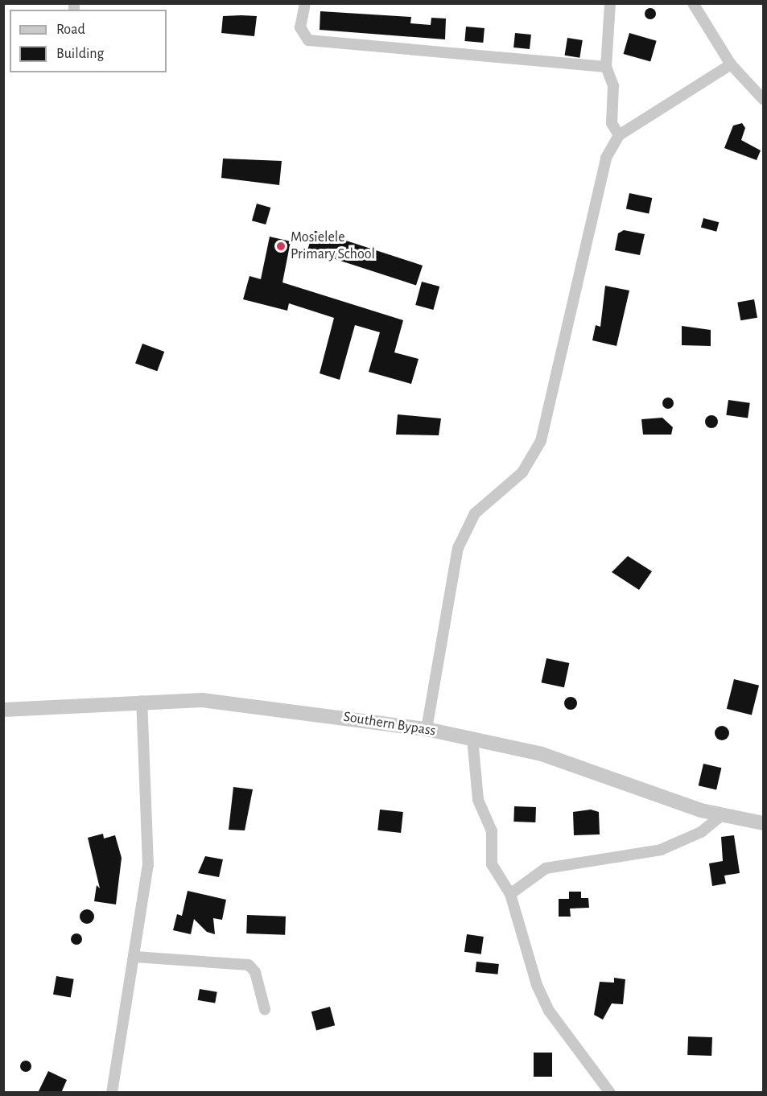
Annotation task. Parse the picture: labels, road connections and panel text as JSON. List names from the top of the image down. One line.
{"streets":{"street":["Southern Bypass"]},"places":["Mosielele Primary School"],"legend":["Road","Building"]}
